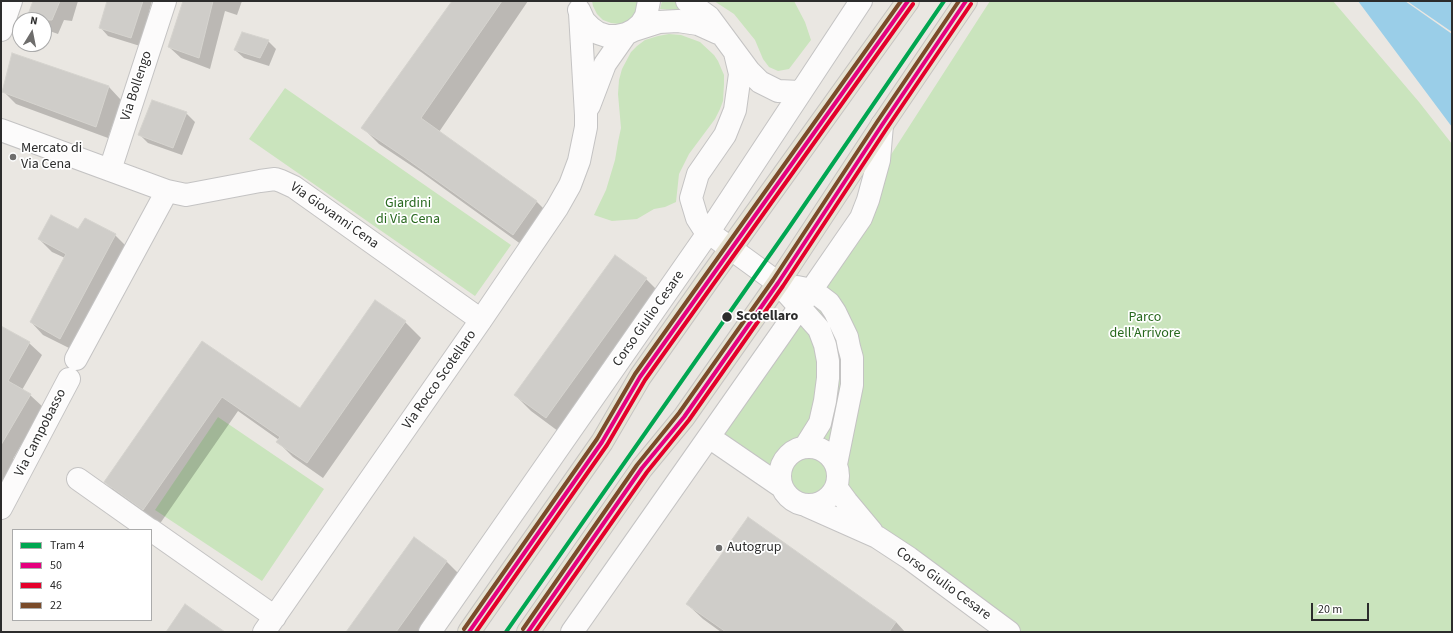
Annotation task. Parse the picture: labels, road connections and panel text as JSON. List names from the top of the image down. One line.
{"streets":{"main road":["Corso Giulio Cesare"],"street":["Via Bollengo","Via Giovanni Cena","Via Rocco Scotellaro","Via Campobasso"]},"crossings":[["Via Bollengo","Via Giovanni Cena"],["Via Giovanni Cena","Via Rocco Scotellaro"]],"parks":["Giardini di Via Cena","Parco dell'Arrivore"],"places":["Mercato di Via Cena","Scotellaro","Autogrup"],"lines":["tram line 4","transit line 50","transit line 22","transit line 46"],"legend":["Tram 4","50","46","22"],"scale_bar":"20 m","north":"top"}
